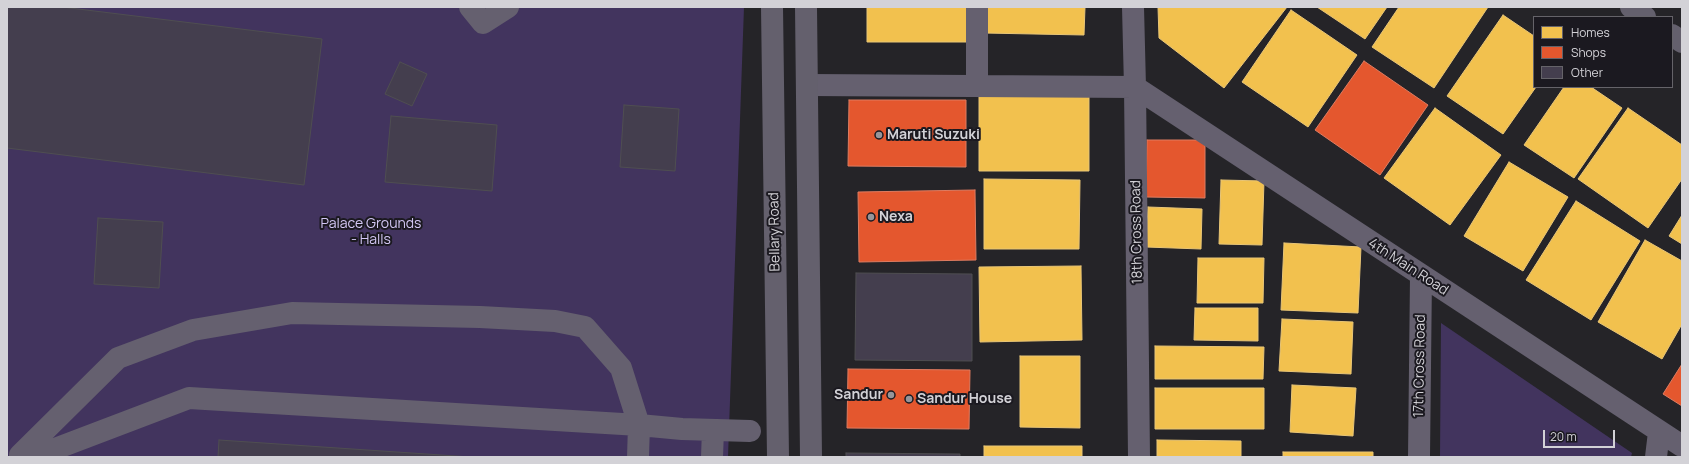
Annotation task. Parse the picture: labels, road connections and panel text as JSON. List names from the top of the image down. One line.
{"streets":{"main road":["Bellary Road"],"street":["18th Cross Road","4th Main Road","17th Cross Road"]},"crossings":[["18th Cross Road","4th Main Road"],["4th Main Road","17th Cross Road"]],"parks":["Palace Grounds - Halls"],"places":["Maruti Suzuki","Nexa","Sandur","Sandur House"],"legend":["Homes","Shops","Other"],"scale_bar":"20 m"}
